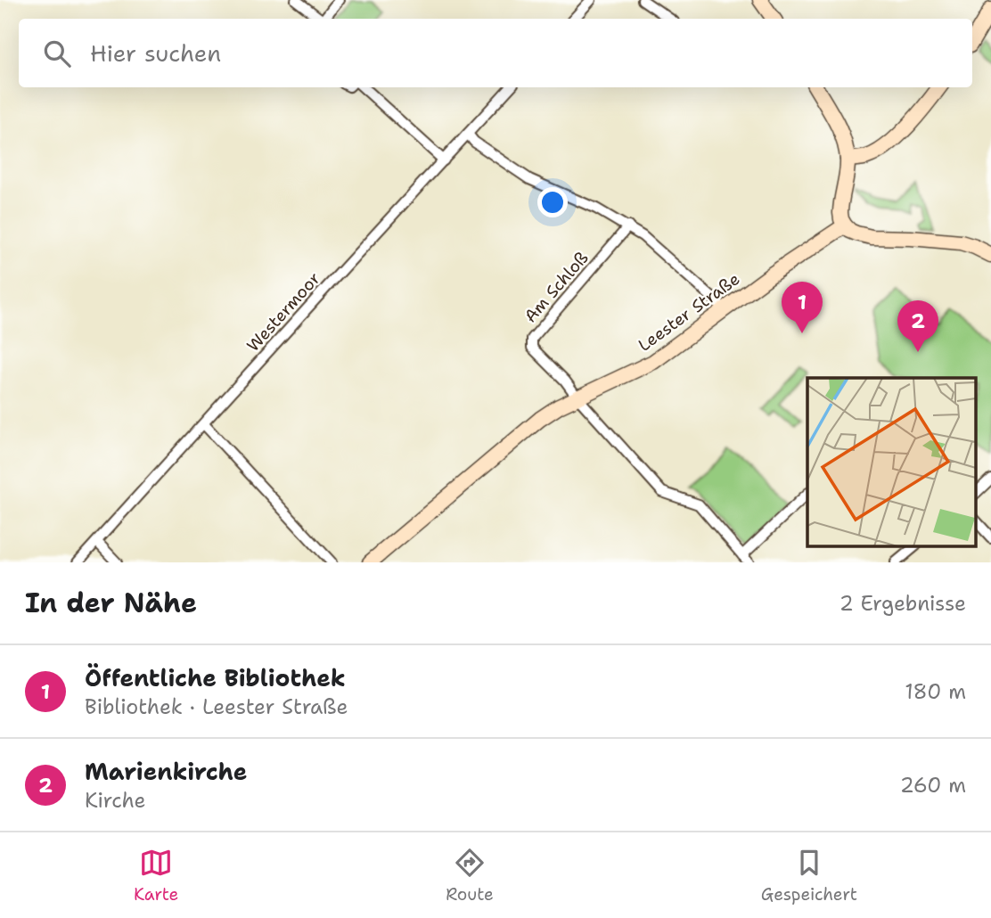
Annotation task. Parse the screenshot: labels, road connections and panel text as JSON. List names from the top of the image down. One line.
{"streets":{"street":["Am Schloß","Westermoor","Leester Straße"]},"crossings":[["Am Schloß","Leester Straße"]],"page":{"search":"Hier suchen","pins":["1","2"],"heading":["In der Nähe","2 Ergebnisse"],"list":[{"mark":"1","name":"Öffentliche Bibliothek","note":"Bibliothek · Leester Straße","value":"180 m"},{"mark":"2","name":"Marienkirche","note":"Kirche","value":"260 m"}],"nav":["Karte","Route","Gespeichert"]}}
